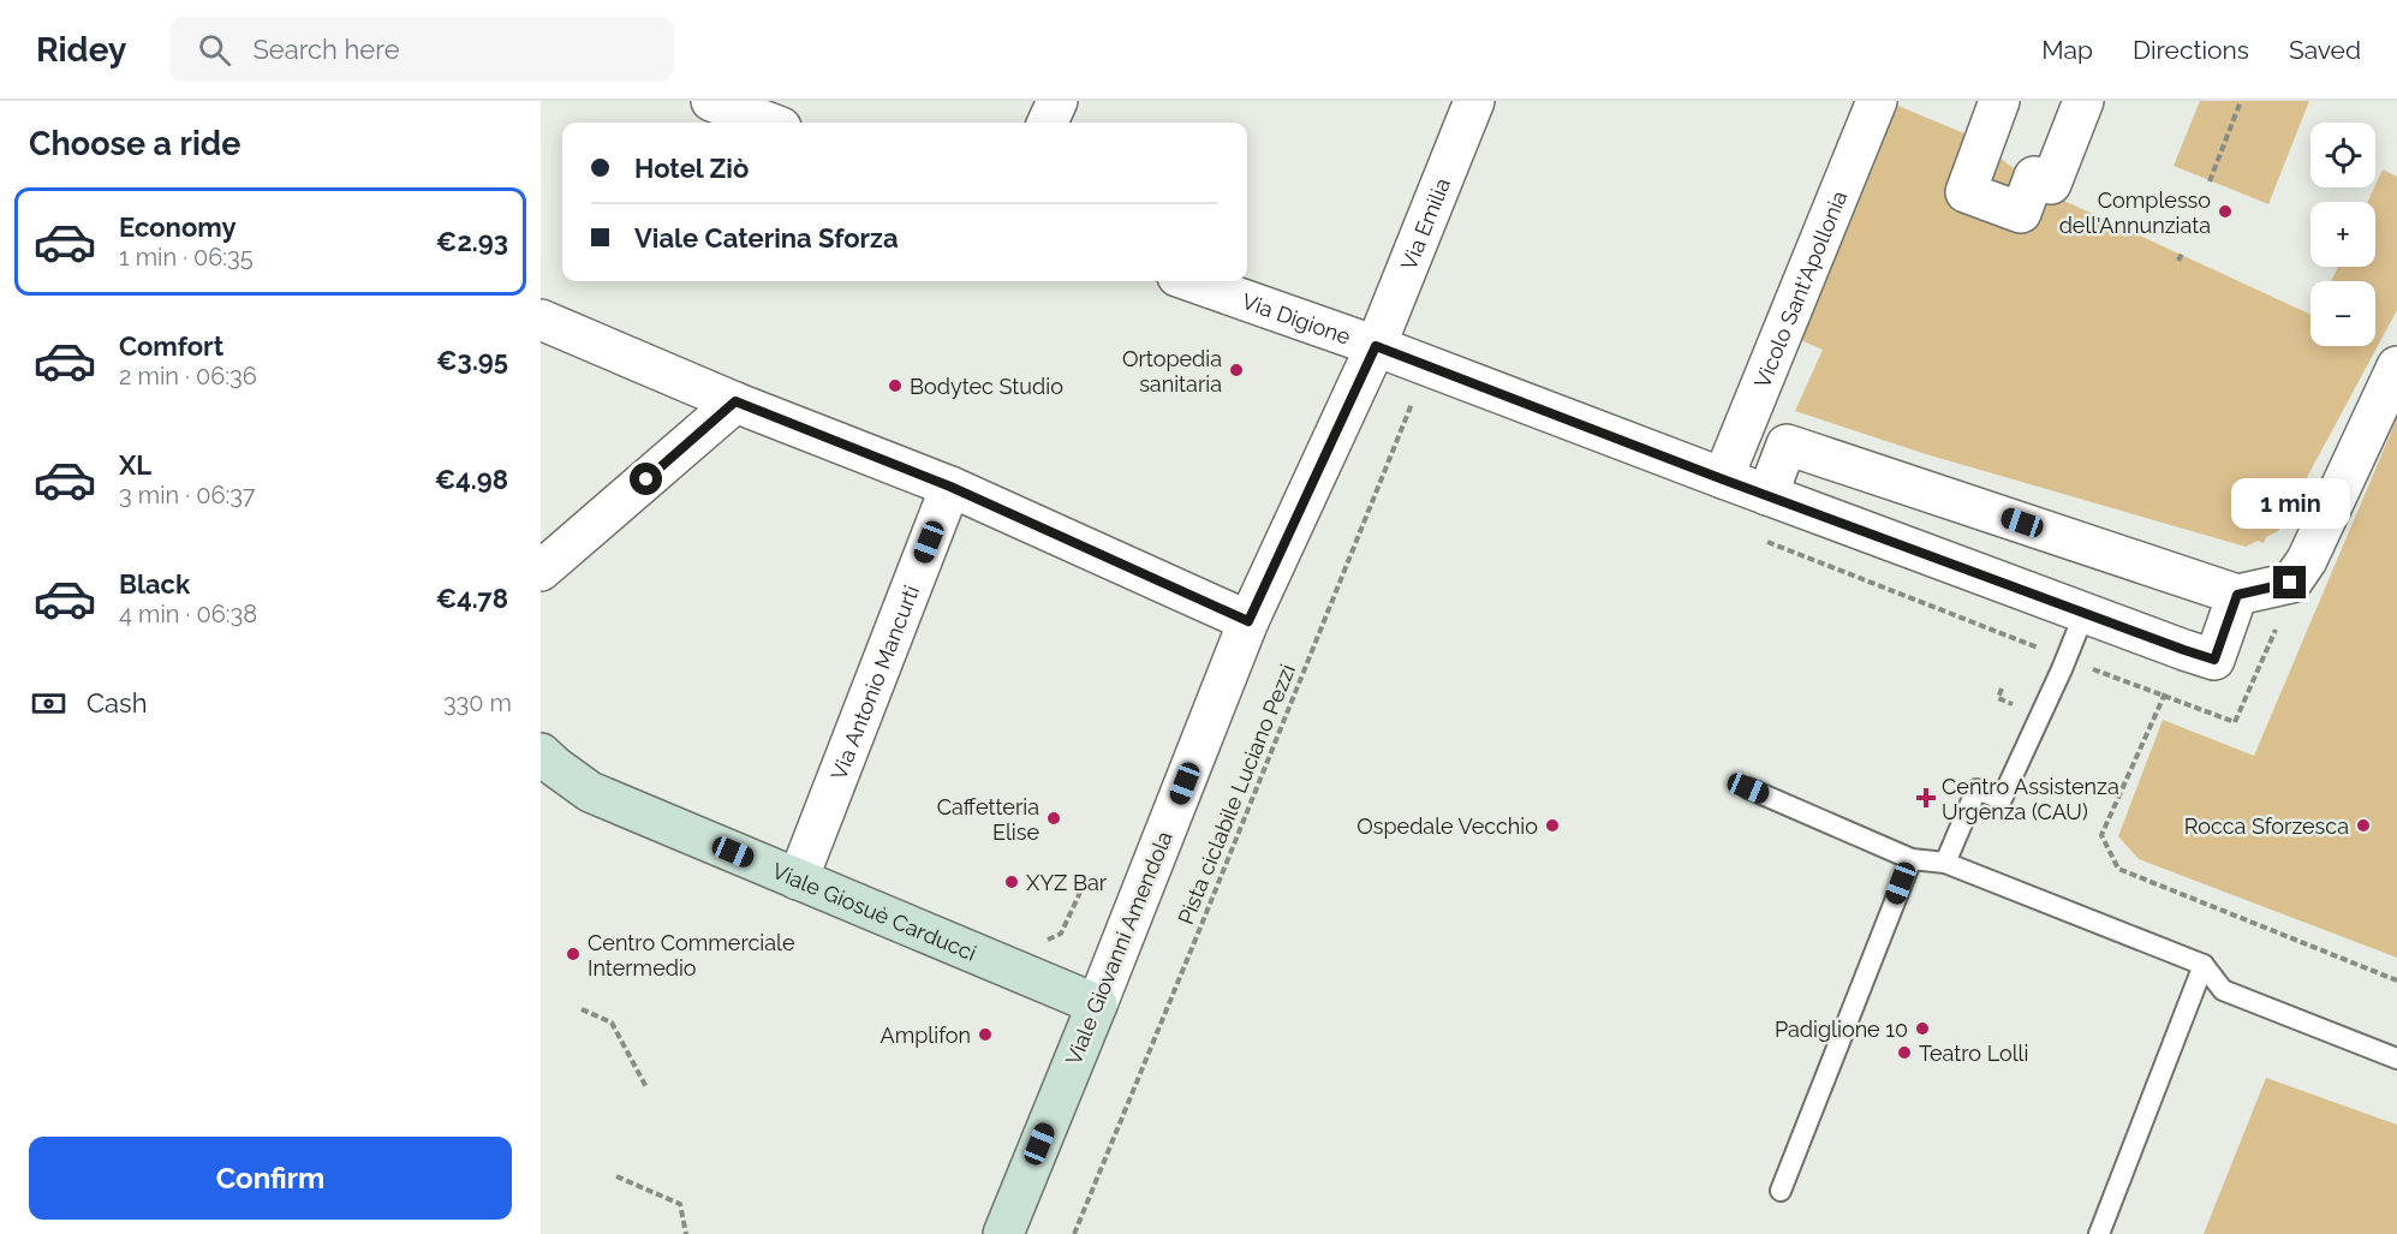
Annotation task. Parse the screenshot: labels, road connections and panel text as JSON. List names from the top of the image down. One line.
{"streets":{"street":["Via Emilia","Vicolo Sant'Apollonia","Via Digione","Via Antonio Mancurti","Viale Giosuè Carducci","Viale Giovanni Amendola"],"path":["Pista ciclabile Luciano Pezzi"]},"crossings":[["Via Emilia","Via Digione"],["Via Emilia","Viale Giovanni Amendola"],["Vicolo Sant'Apollonia","Via Digione"],["Via Digione","Pista ciclabile Luciano Pezzi"],["Via Digione","Viale Giovanni Amendola"],["Via Antonio Mancurti","Viale Giosuè Carducci"],["Viale Giosuè Carducci","Viale Giovanni Amendola"]],"places":{"other":["Complesso dell'Annunziata","Ortopedia sanitaria","Bodytec Studio","Caffetteria Elise","Ospedale Vecchio","Rocca Sforzesca","XYZ Bar","Centro Commerciale Intermedio","Padiglione 10","Amplifon","Teatro Lolli"],"health":["Centro Assistenza Urgenza (CAU)"]},"page":{"header":"Ridey","search":"Search here","nav":["Map","Directions","Saved"],"heading":"Choose a ride","map_buttons":["+","−"],"banner":["Hotel Ziò","Viale Caterina Sforza"],"list":[{"name":"Economy","note":"1 min · 06:35","value":"€2.93"},{"name":"Comfort","note":"2 min · 06:36","value":"€3.95"},{"name":"XL","note":"3 min · 06:37","value":"€4.98"},{"name":"Black","note":"4 min · 06:38","value":"€4.78"}],"bubble":"1 min","pay":["Cash","330 m"],"buttons":"Confirm"}}
